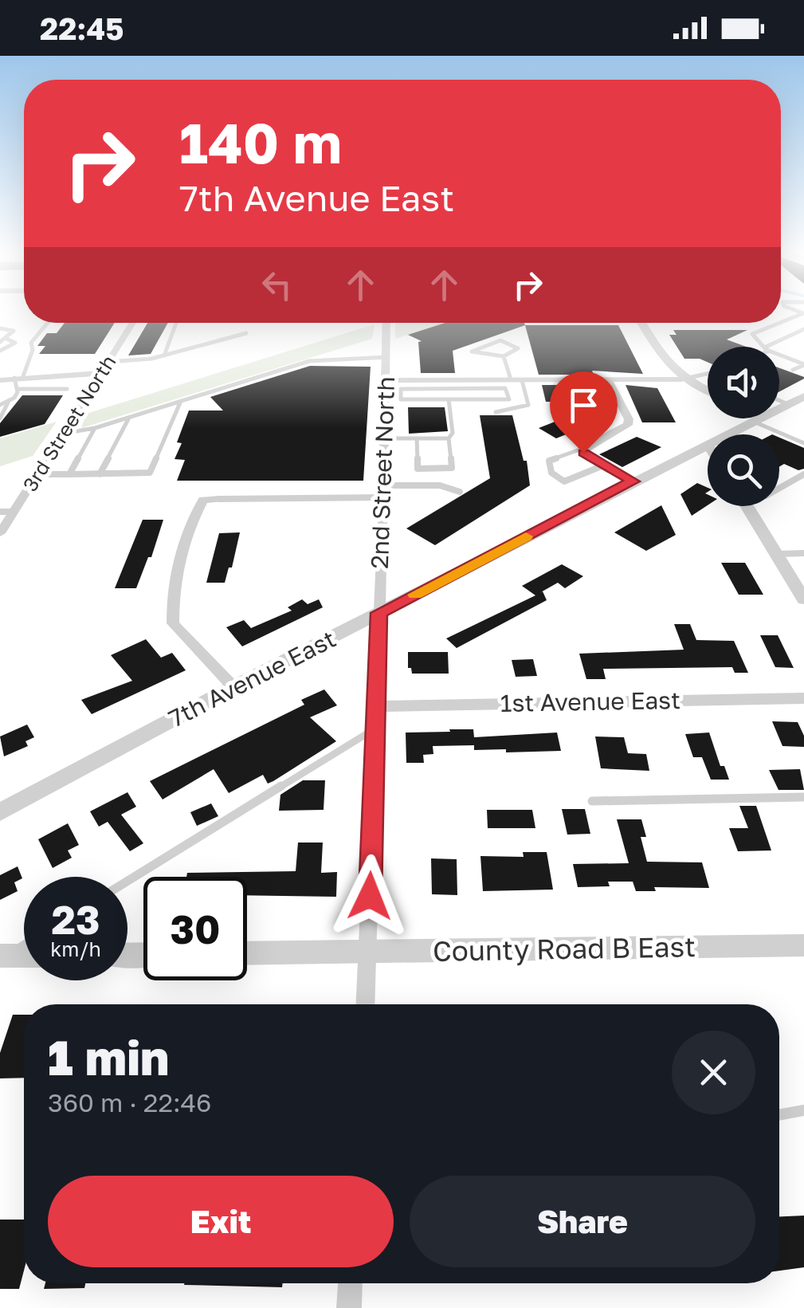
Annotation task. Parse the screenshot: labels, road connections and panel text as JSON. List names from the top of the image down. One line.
{"streets":{"street":["3rd Street North","2nd Street North","7th Avenue East","1st Avenue East","County Road B East"]},"crossings":[["2nd Street North","7th Avenue East"],["2nd Street North","1st Avenue East"],["2nd Street North","County Road B East"]],"page":{"status":"22:45","turn":["140 m","7th Avenue East"],"speed":"23 km/h","limit":"30","heading":["1 min","360 m · 22:46"],"buttons":["Exit","Share"]}}
